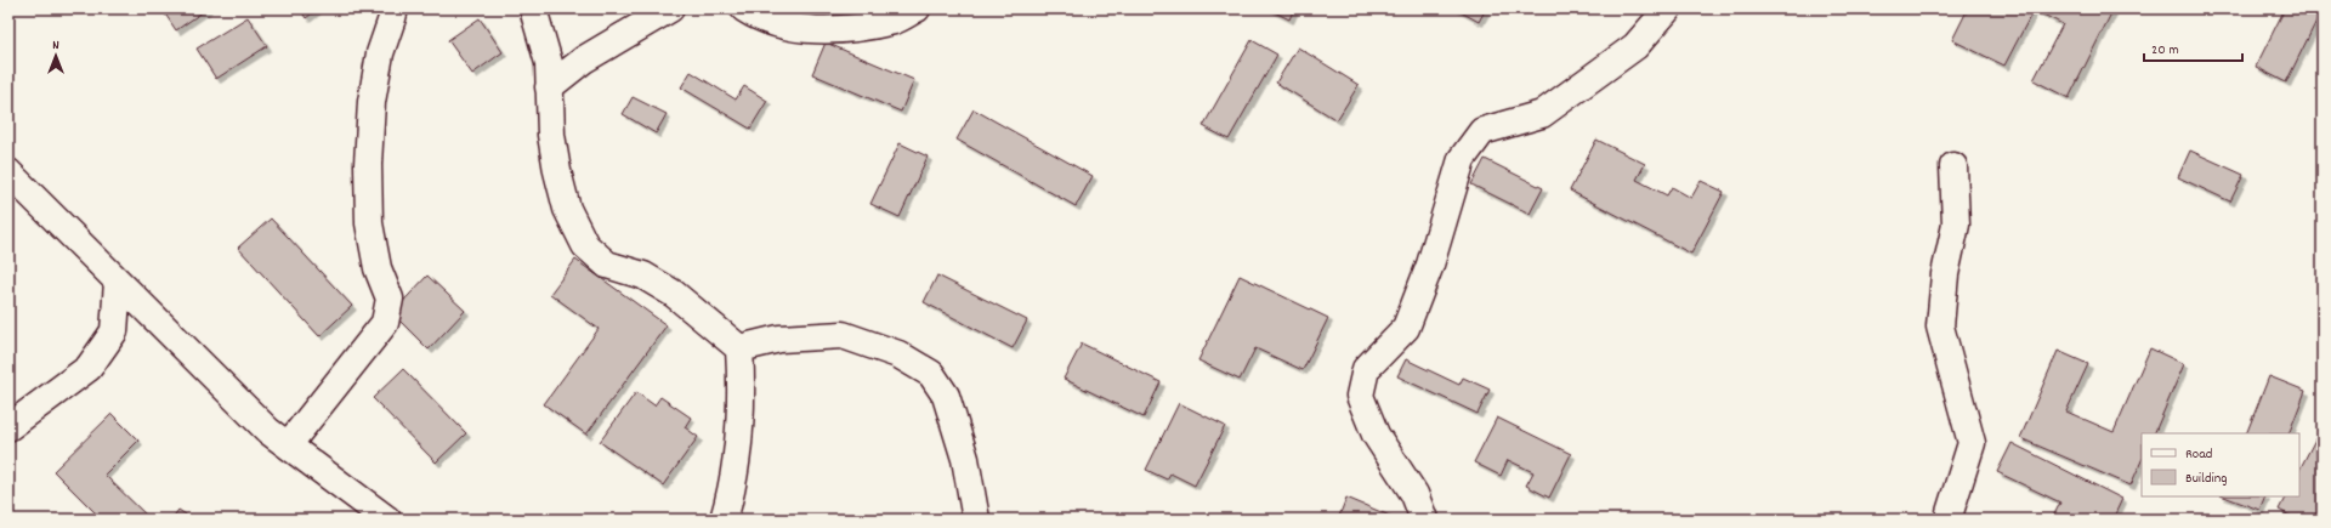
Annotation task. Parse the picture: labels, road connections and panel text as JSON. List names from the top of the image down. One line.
{"legend":["Road","Building"],"scale_bar":"20 m","north":"top"}
